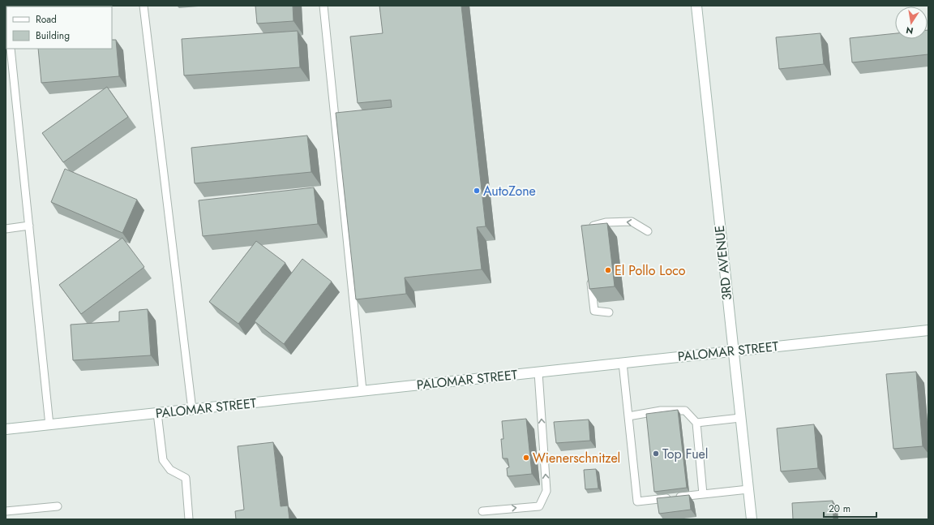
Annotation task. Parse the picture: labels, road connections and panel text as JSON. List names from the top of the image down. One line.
{"streets":{"main road":["3RD AVENUE","PALOMAR STREET"]},"crossings":[["3RD AVENUE","PALOMAR STREET"]],"places":["AutoZone","El Pollo Loco","Top Fuel","Wienerschnitzel"],"legend":["Road","Building"],"scale_bar":"20 m","north":"bottom"}
